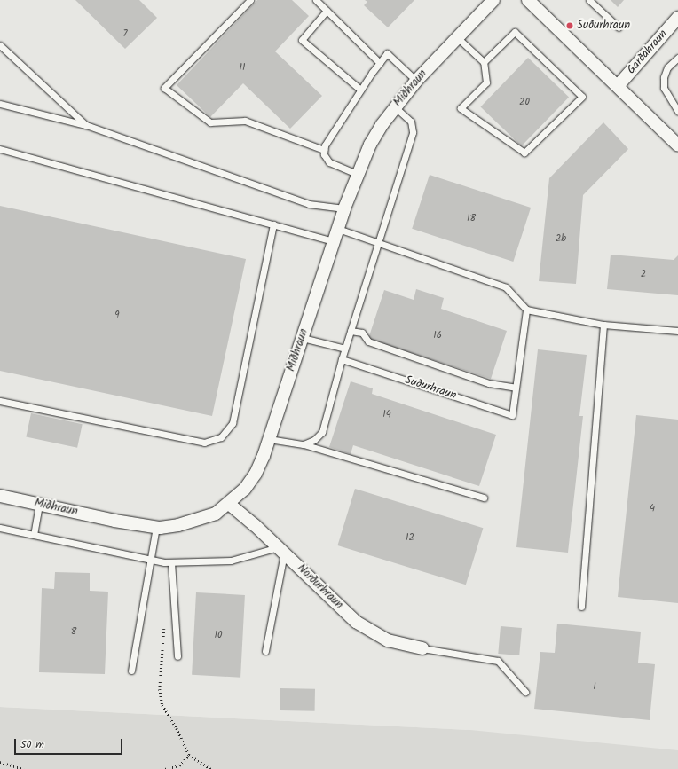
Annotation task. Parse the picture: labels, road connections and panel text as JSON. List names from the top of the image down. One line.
{"streets":{"street":["Garðahraun","Miðhraun","Norðurhraun"],"lane":["Suðurhraun"]},"crossings":[["Miðhraun","Norðurhraun"]],"places":["Suðurhraun"],"house_numbers":["7","11","20","18","2b","2","9","16","14","4","12","8","10","1"],"scale_bar":"50 m"}
